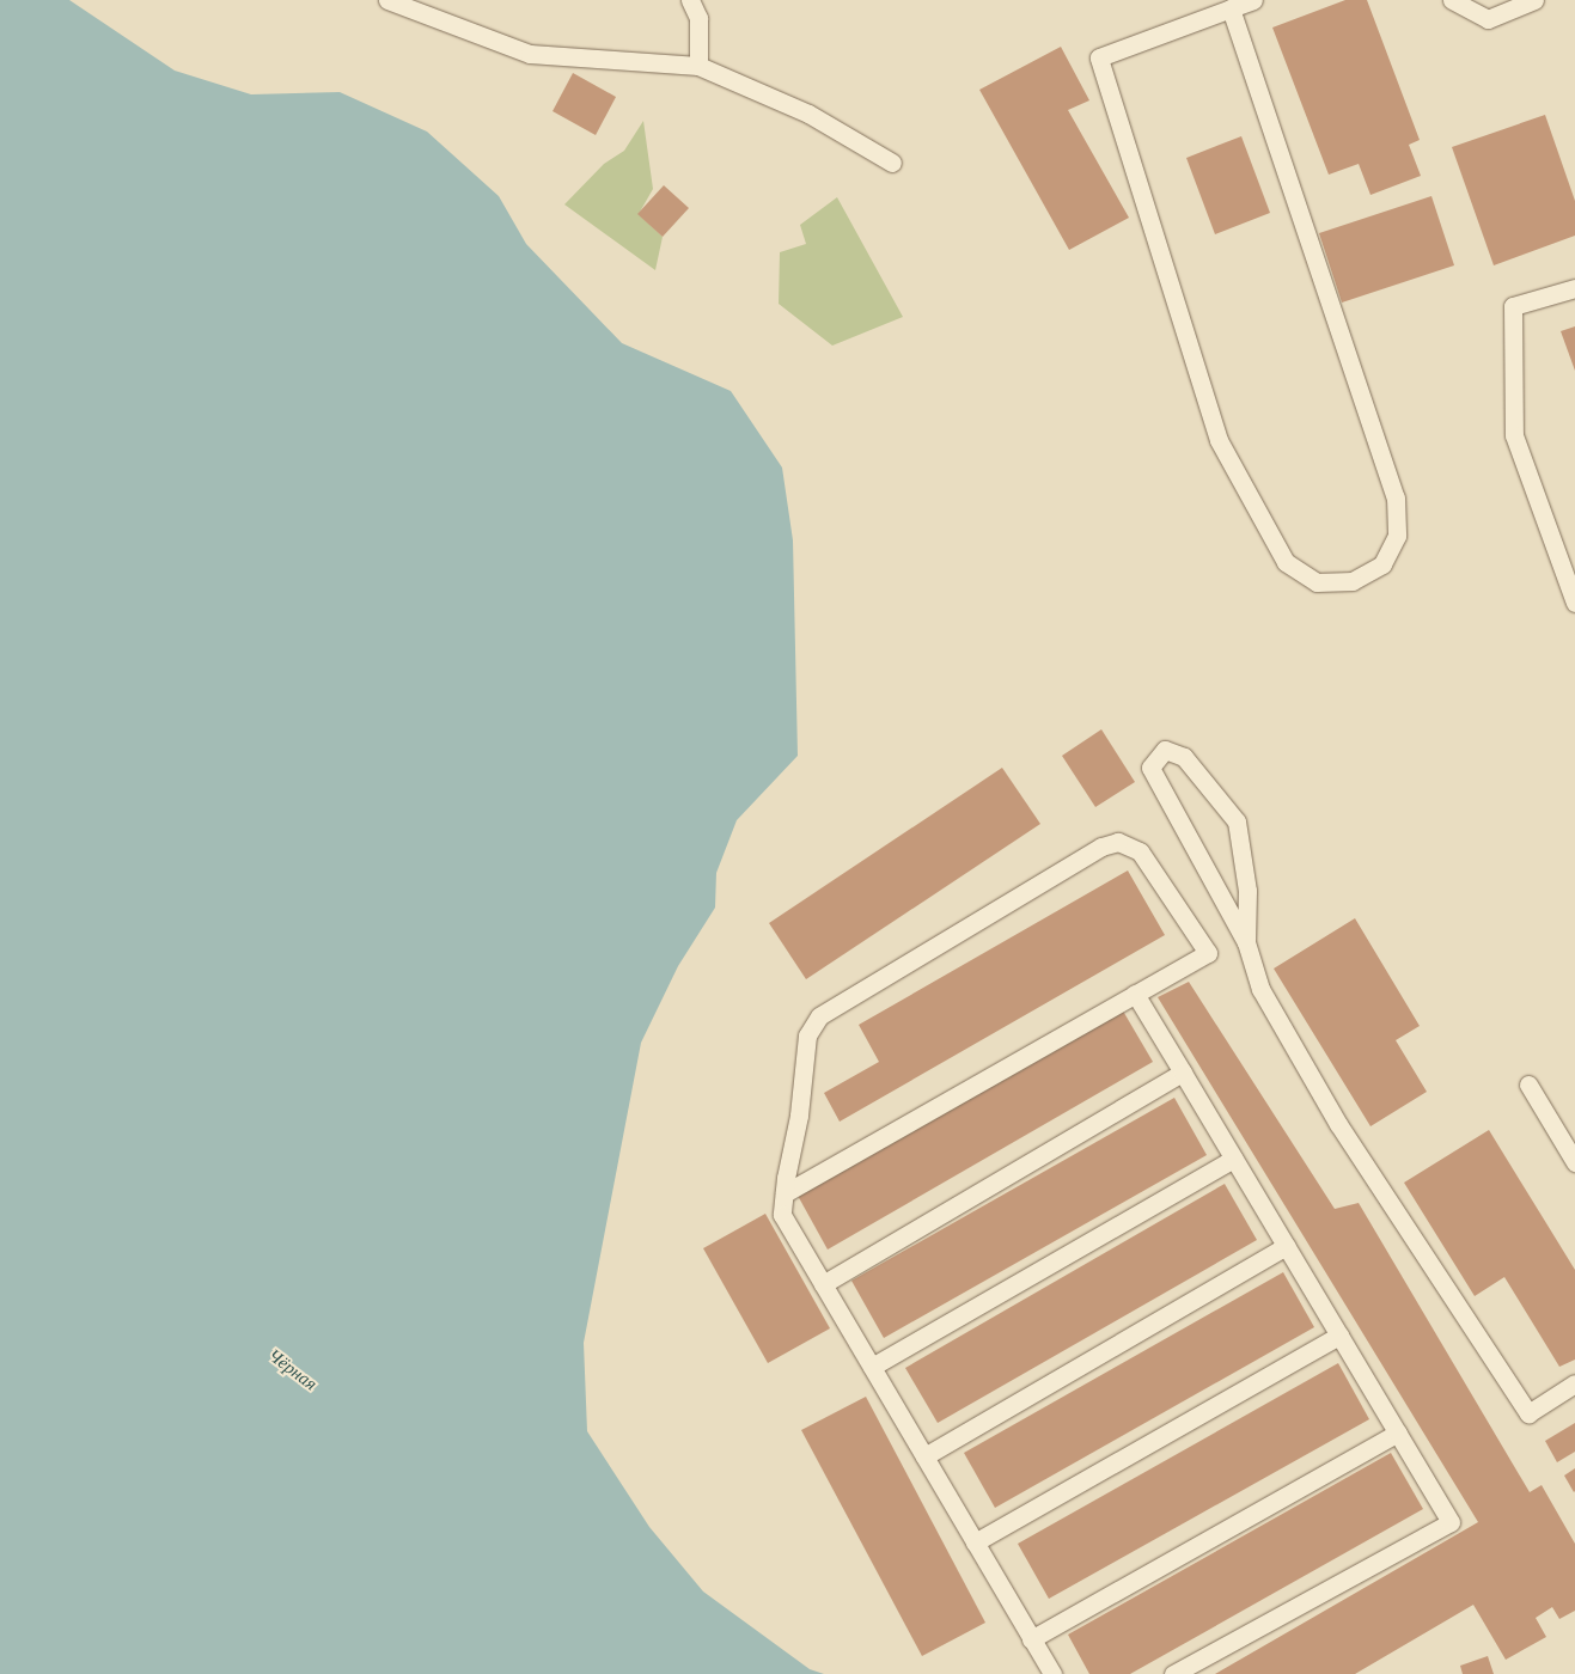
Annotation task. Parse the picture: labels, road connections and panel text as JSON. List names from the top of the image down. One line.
{"water":["Чёрная"]}
